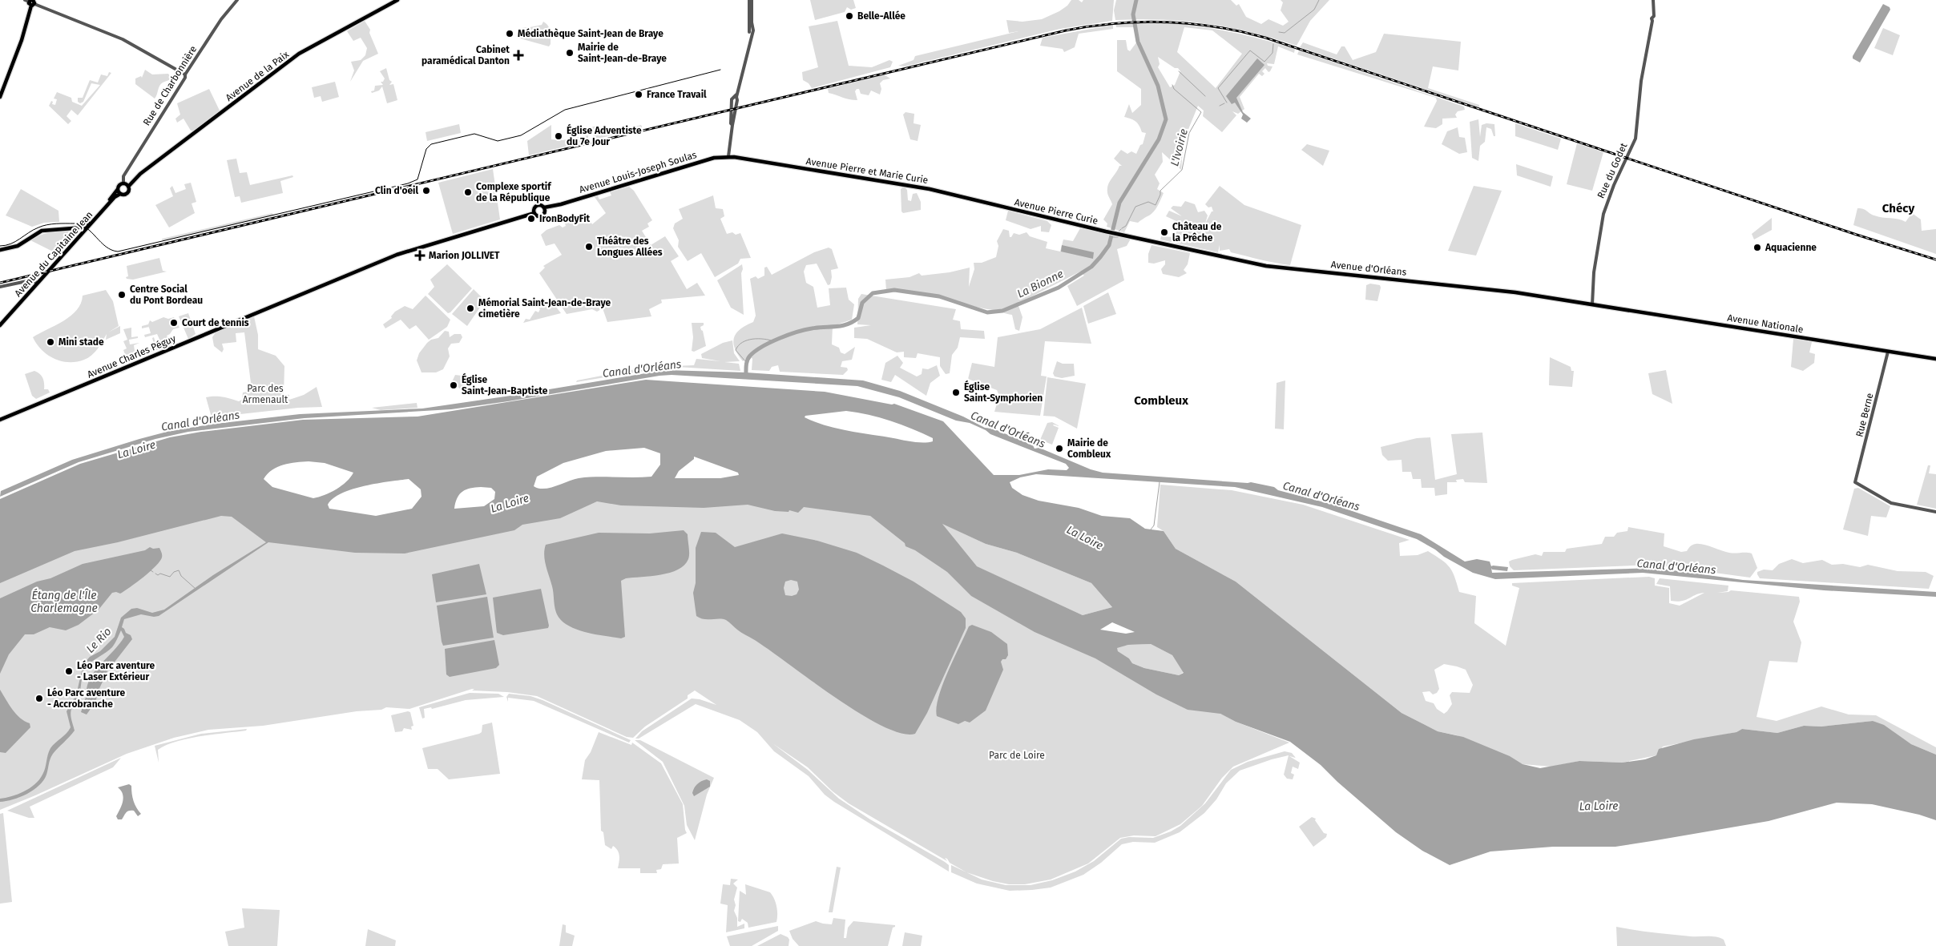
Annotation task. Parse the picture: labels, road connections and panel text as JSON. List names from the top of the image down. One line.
{"streets":{"main road":["Avenue de la Paix","Avenue Pierre et Marie Curie","Avenue Louis-Joseph Soulas","Avenue Pierre Curie","Avenue du Capitaine Jean","Avenue d'Orléans","Avenue Nationale","Avenue Charles Péguy"],"street":["Rue de Charbonnière","Rue du Godet","Rue Berne"]},"crossings":[["Avenue de la Paix","Rue de Charbonnière"],["Avenue de la Paix","Avenue du Capitaine Jean"],["Rue de Charbonnière","Avenue du Capitaine Jean"],["Avenue Pierre et Marie Curie","Avenue Louis-Joseph Soulas"],["Avenue Pierre et Marie Curie","Avenue Pierre Curie"],["Rue du Godet","Avenue d'Orléans"],["Rue du Godet","Avenue Nationale"],["Avenue Pierre Curie","Avenue d'Orléans"],["Avenue d'Orléans","Avenue Nationale"],["Avenue Nationale","Rue Berne"]],"districts":["Chécy","Combleux"],"water":["L'Ivoirie","La Bionne","Canal d'Orléans","La Loire","Étang de l'Île Charlemagne","Le Rio"],"parks":["Parc des Armenault","Parc de Loire"],"places":{"other":["Belle-Allée","Médiathèque Saint-Jean de Braye","Mairie de Saint-Jean-de-Braye","France Travail","Église Adventiste du 7e Jour","Clin d'oeil","Complexe sportif de la République","IronBodyFit","Château de la Prêche","Théâtre des Longues Allées","Aquacienne","Centre Social du Pont Bordeau","Mémorial Saint-Jean-de-Braye cimetière","Court de tennis","Mini stade","Église Saint-Jean-Baptiste","Église Saint-Symphorien","Mairie de Combleux","Léo Parc aventure - Laser Extérieur","Léo Parc aventure - Accrobranche"],"health":["Cabinet paramédical Danton","Marion JOLLIVET"]}}
